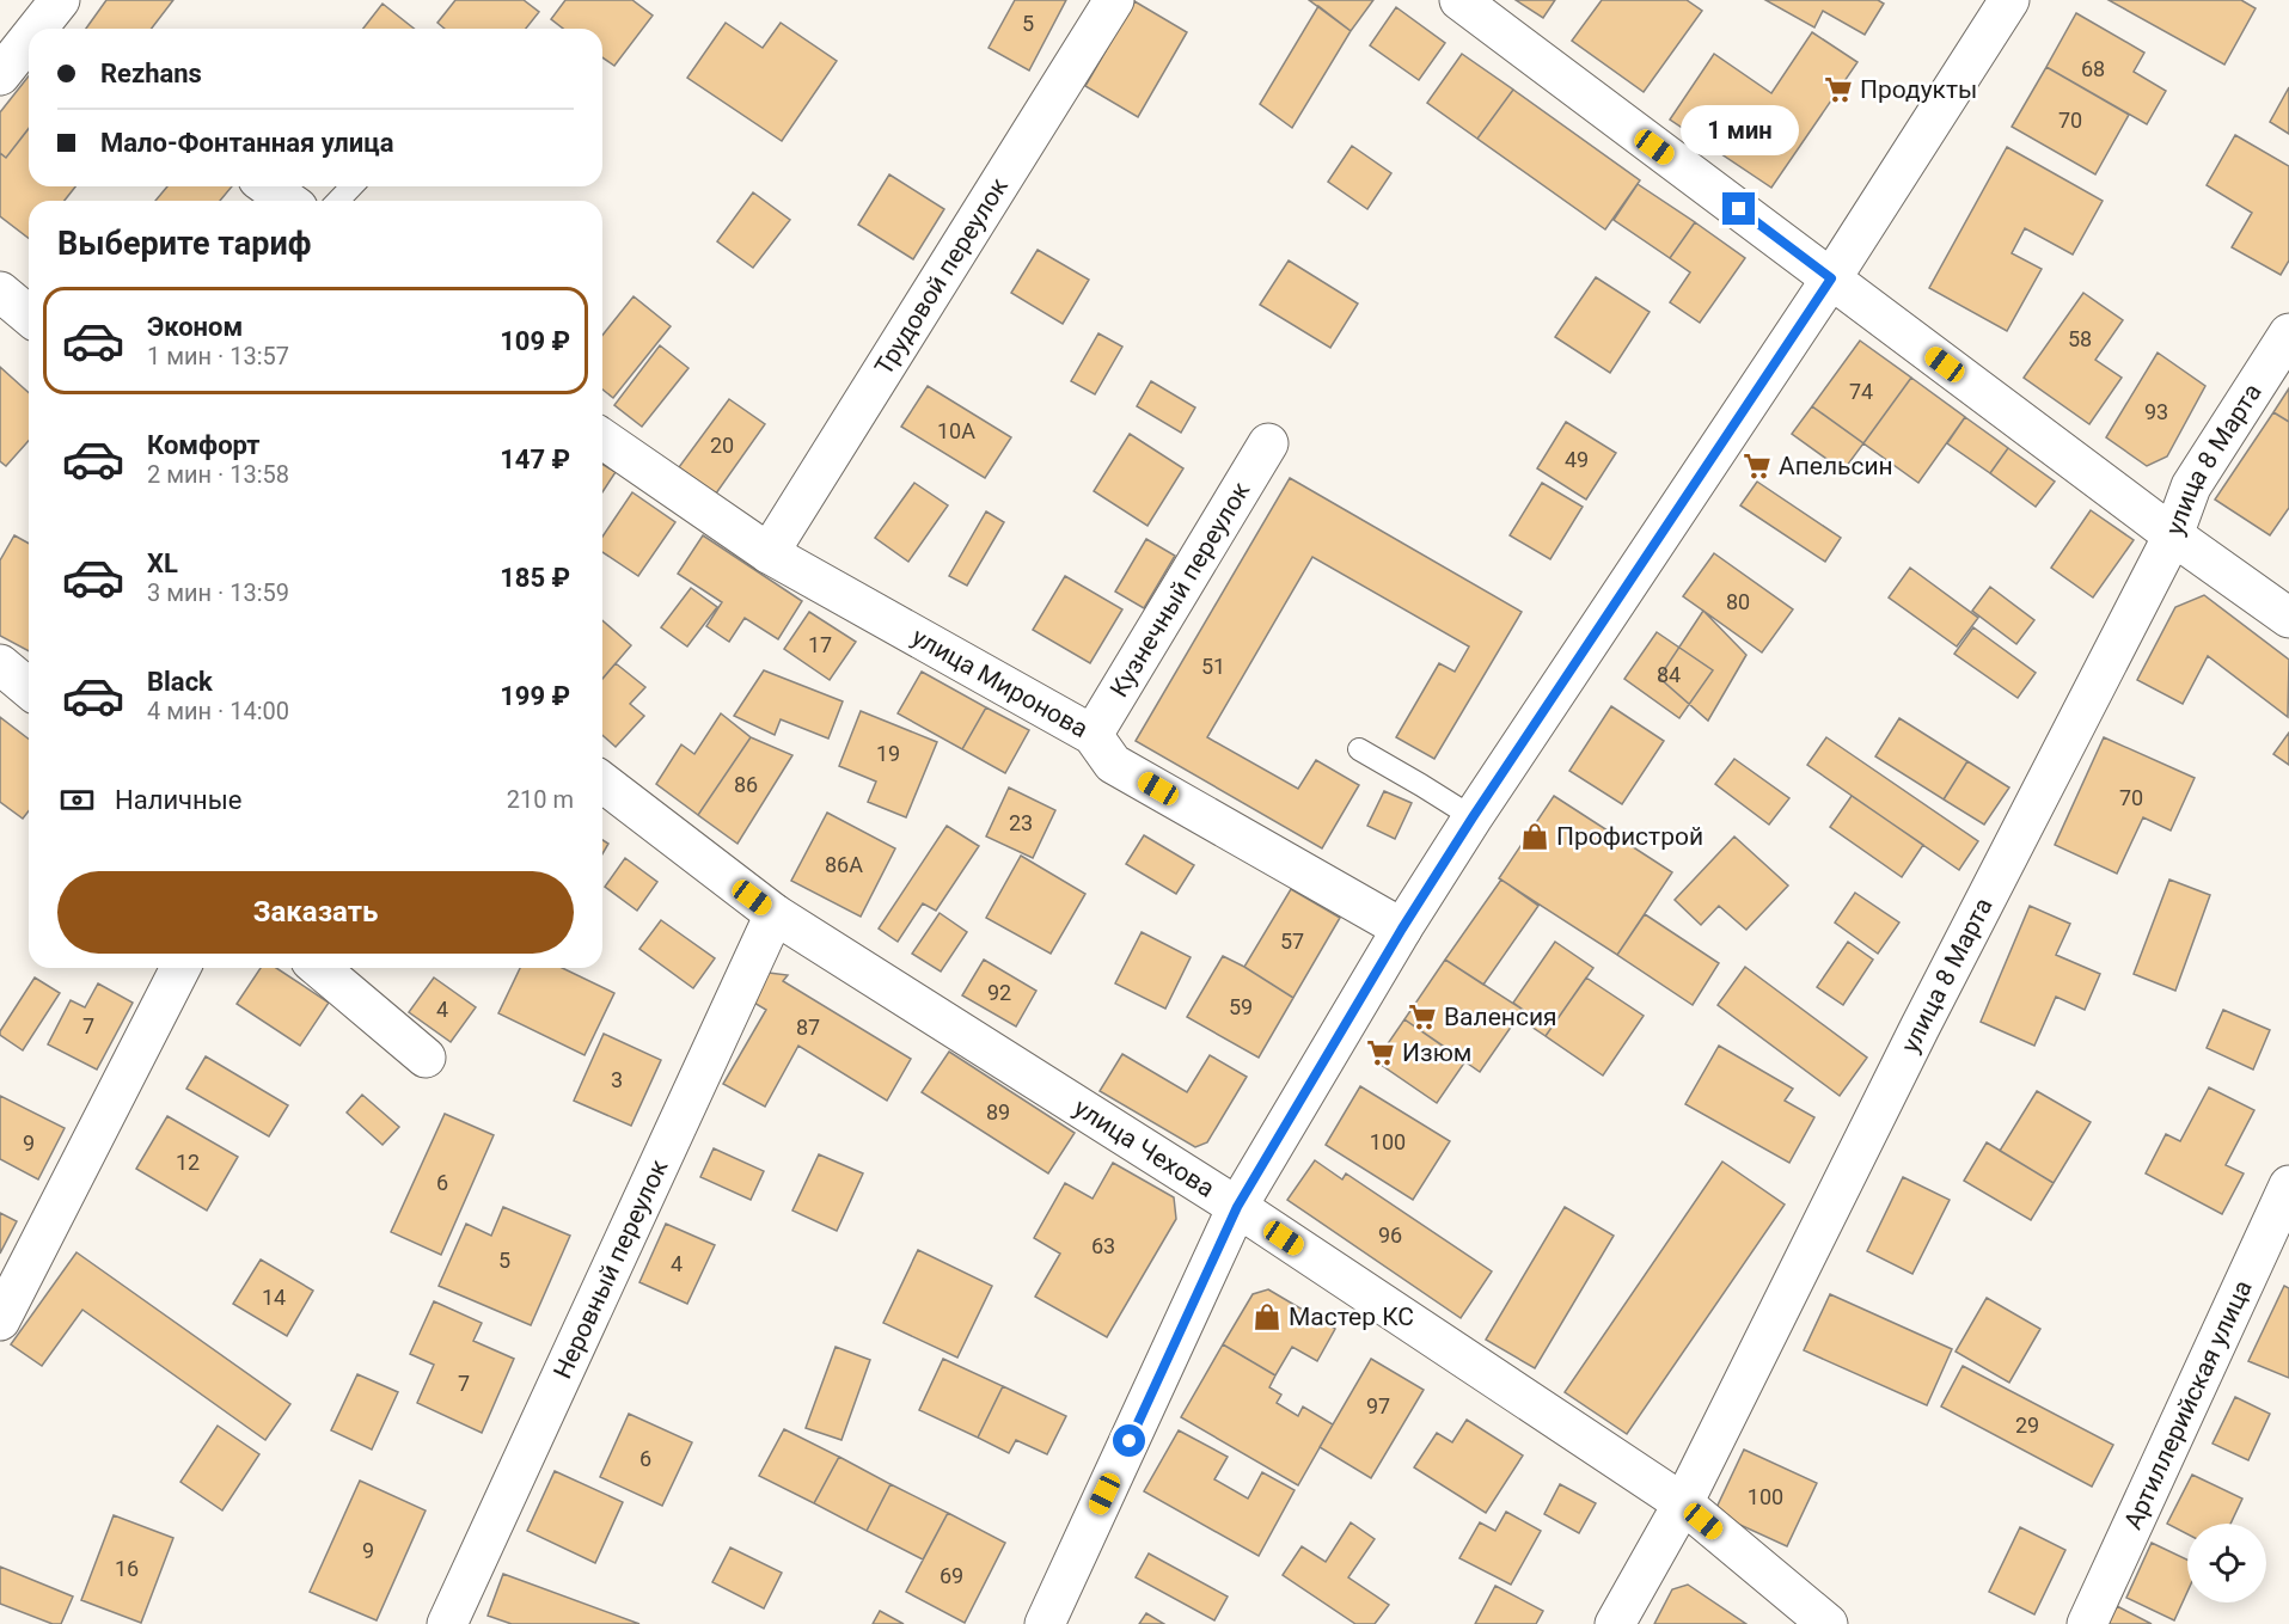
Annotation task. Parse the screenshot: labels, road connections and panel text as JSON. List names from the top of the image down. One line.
{"streets":{"street":["Трудовой переулок","улица 8 Марта","Кузнечный переулок","улица Миронова","улица Чехова","Неровный переулок","Артиллерийская улица"]},"crossings":[["Трудовой переулок","улица Миронова"],["улица 8 Марта","улица Чехова"],["Кузнечный переулок","улица Миронова"],["улица Чехова","Неровный переулок"]],"places":{"supermarket":["Продукты","Апельсин","Валенсия","Изюм"],"shop":["Профистрой","Мастер КС"]},"house_numbers":["5","68","70","58","74","93","10А","20","49","80","17","51","84","19","86","70","23","86А","57","92","59","4","7","87","3","89","100","9","12","6","96","63","5","4","14","7","97","29","6","100","9","16","69"],"page":{"banner":["Rezhans","Мало-Фонтанная улица"],"bubble":"1 мин","heading":"Выберите тариф","list":[{"name":"Эконом","note":"1 мин · 13:57","value":"109 ₽"},{"name":"Комфорт","note":"2 мин · 13:58","value":"147 ₽"},{"name":"XL","note":"3 мин · 13:59","value":"185 ₽"},{"name":"Black","note":"4 мин · 14:00","value":"199 ₽"}],"pay":["Наличные","210 m"],"buttons":"Заказать"}}
